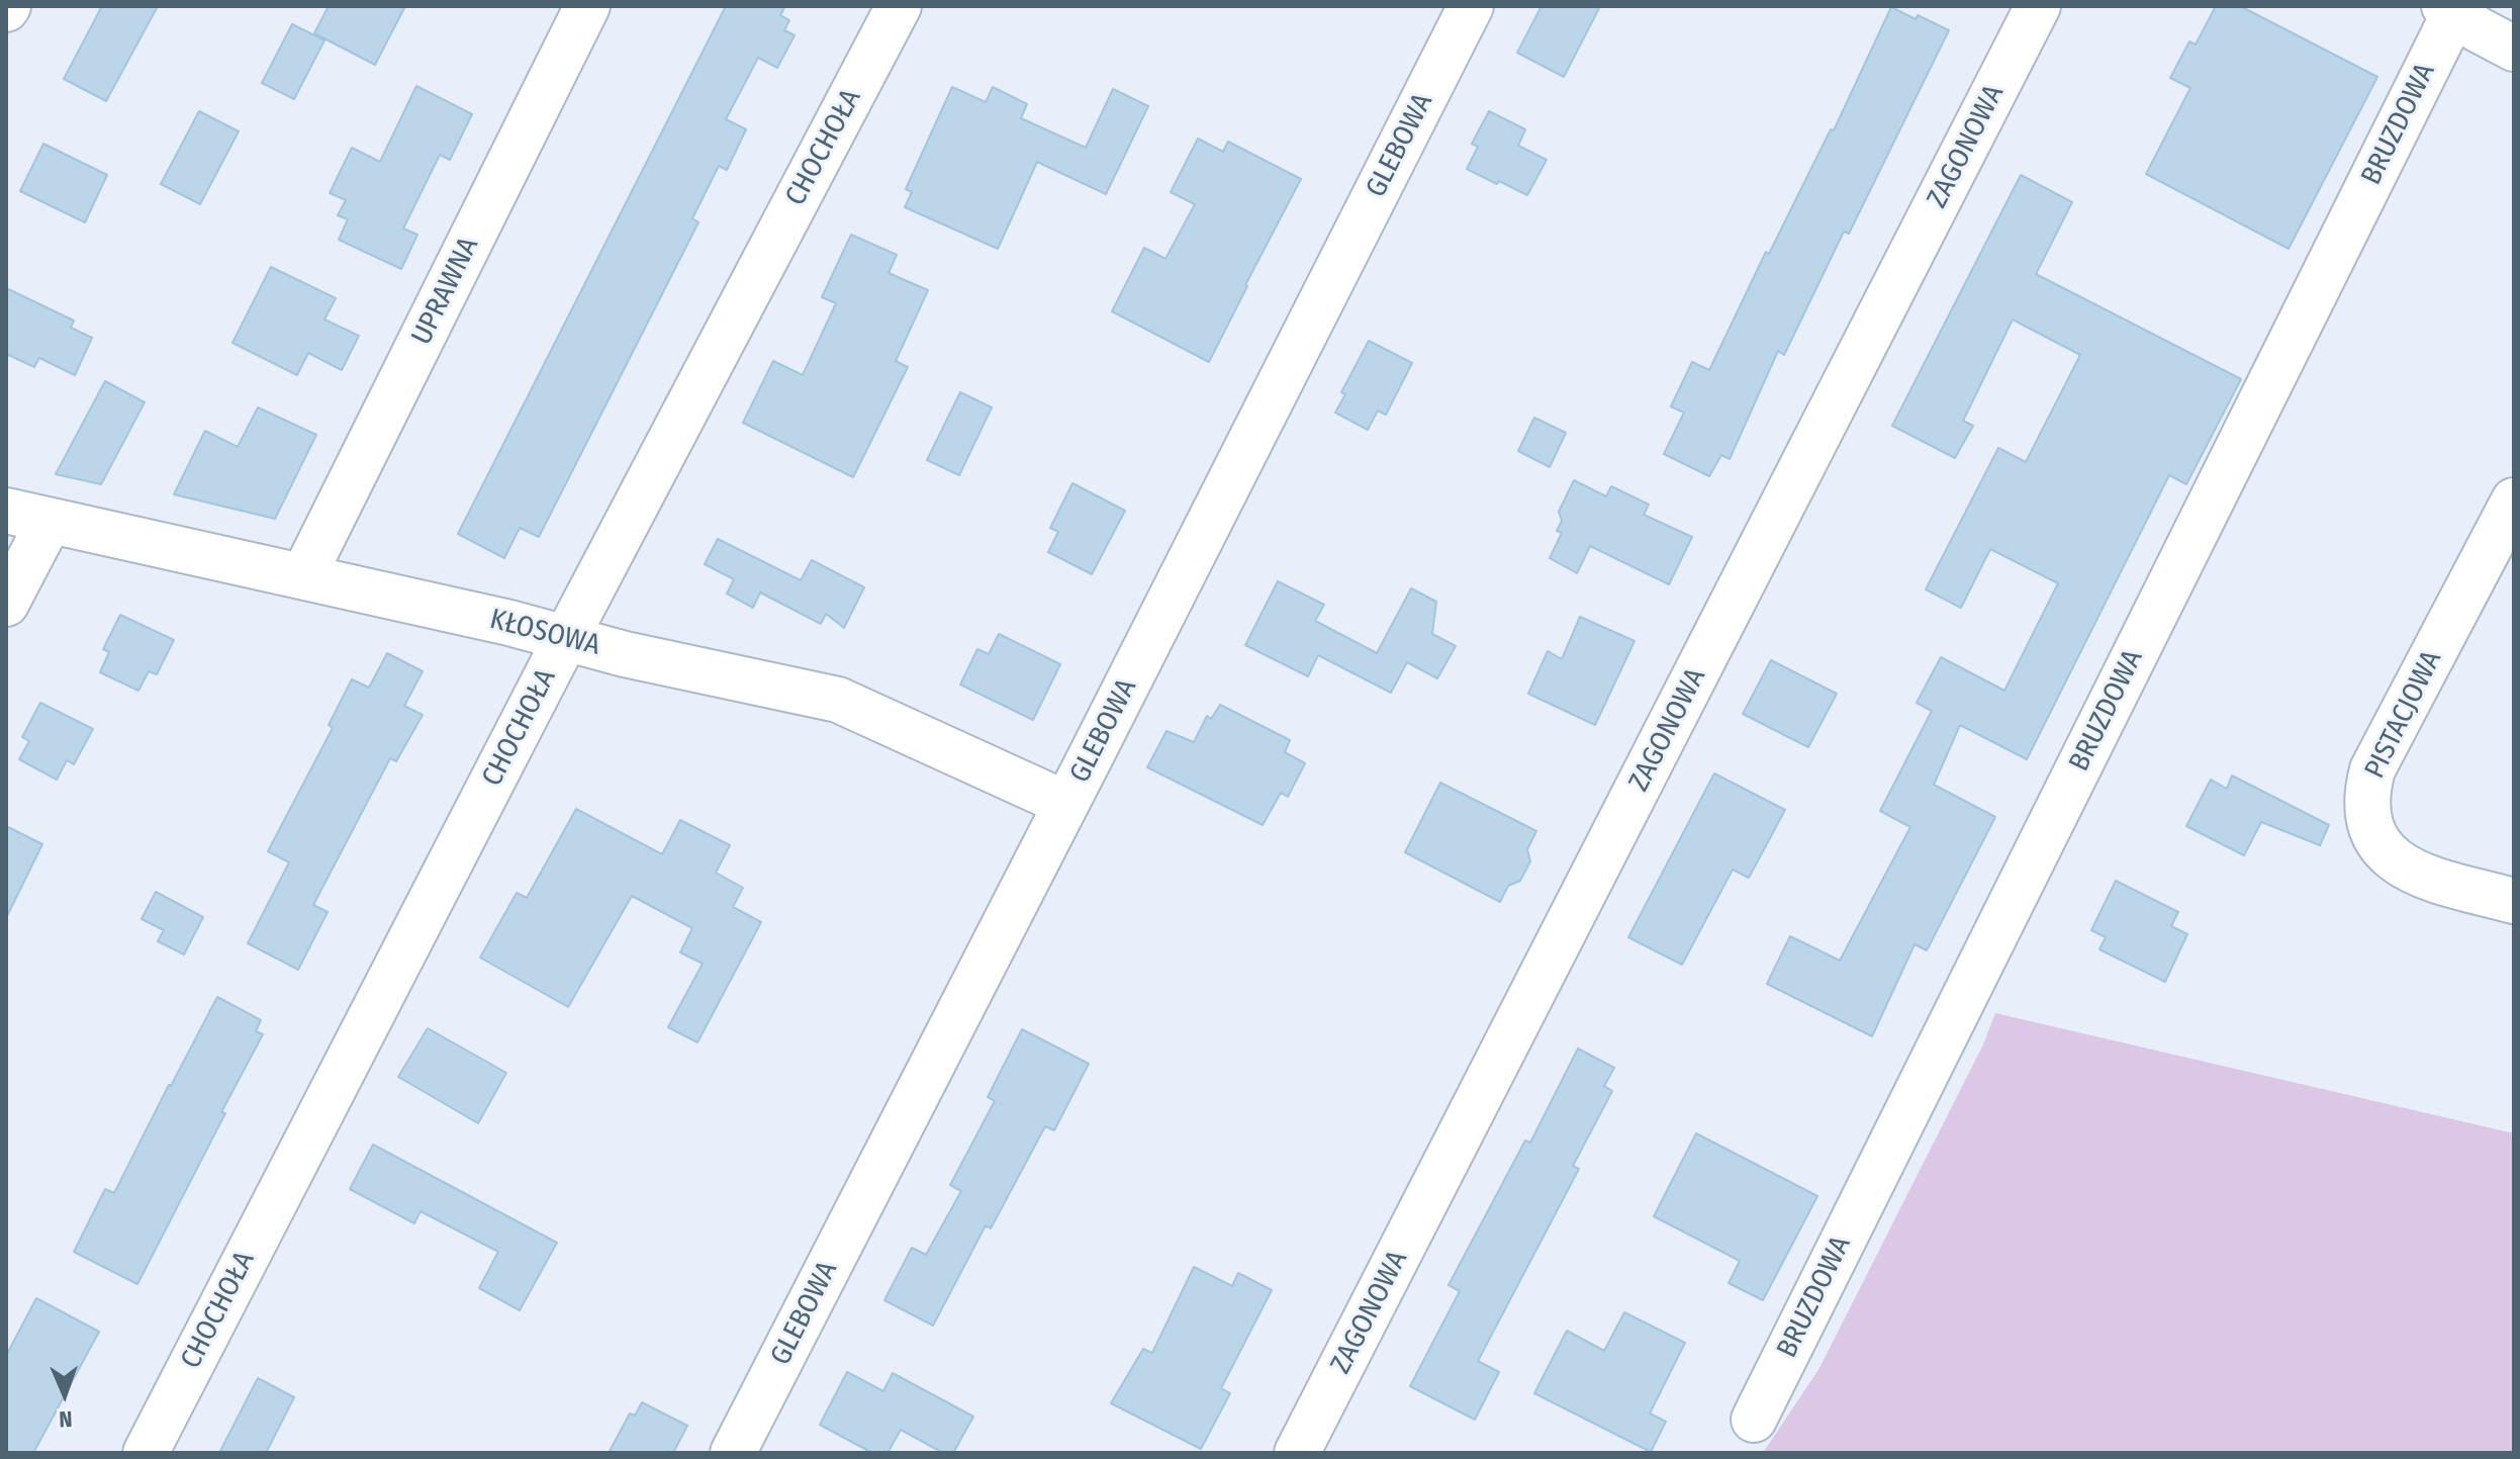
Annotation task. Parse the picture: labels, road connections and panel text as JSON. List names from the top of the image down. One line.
{"streets":{"street":["BRUZDOWA","GLEBOWA","ZAGONOWA","CHOCHOŁA","UPRAWNA","KŁOSOWA","PISTACJOWA"]},"crossings":[["GLEBOWA","KŁOSOWA"],["CHOCHOŁA","KŁOSOWA"],["UPRAWNA","KŁOSOWA"]],"north":"bottom"}
